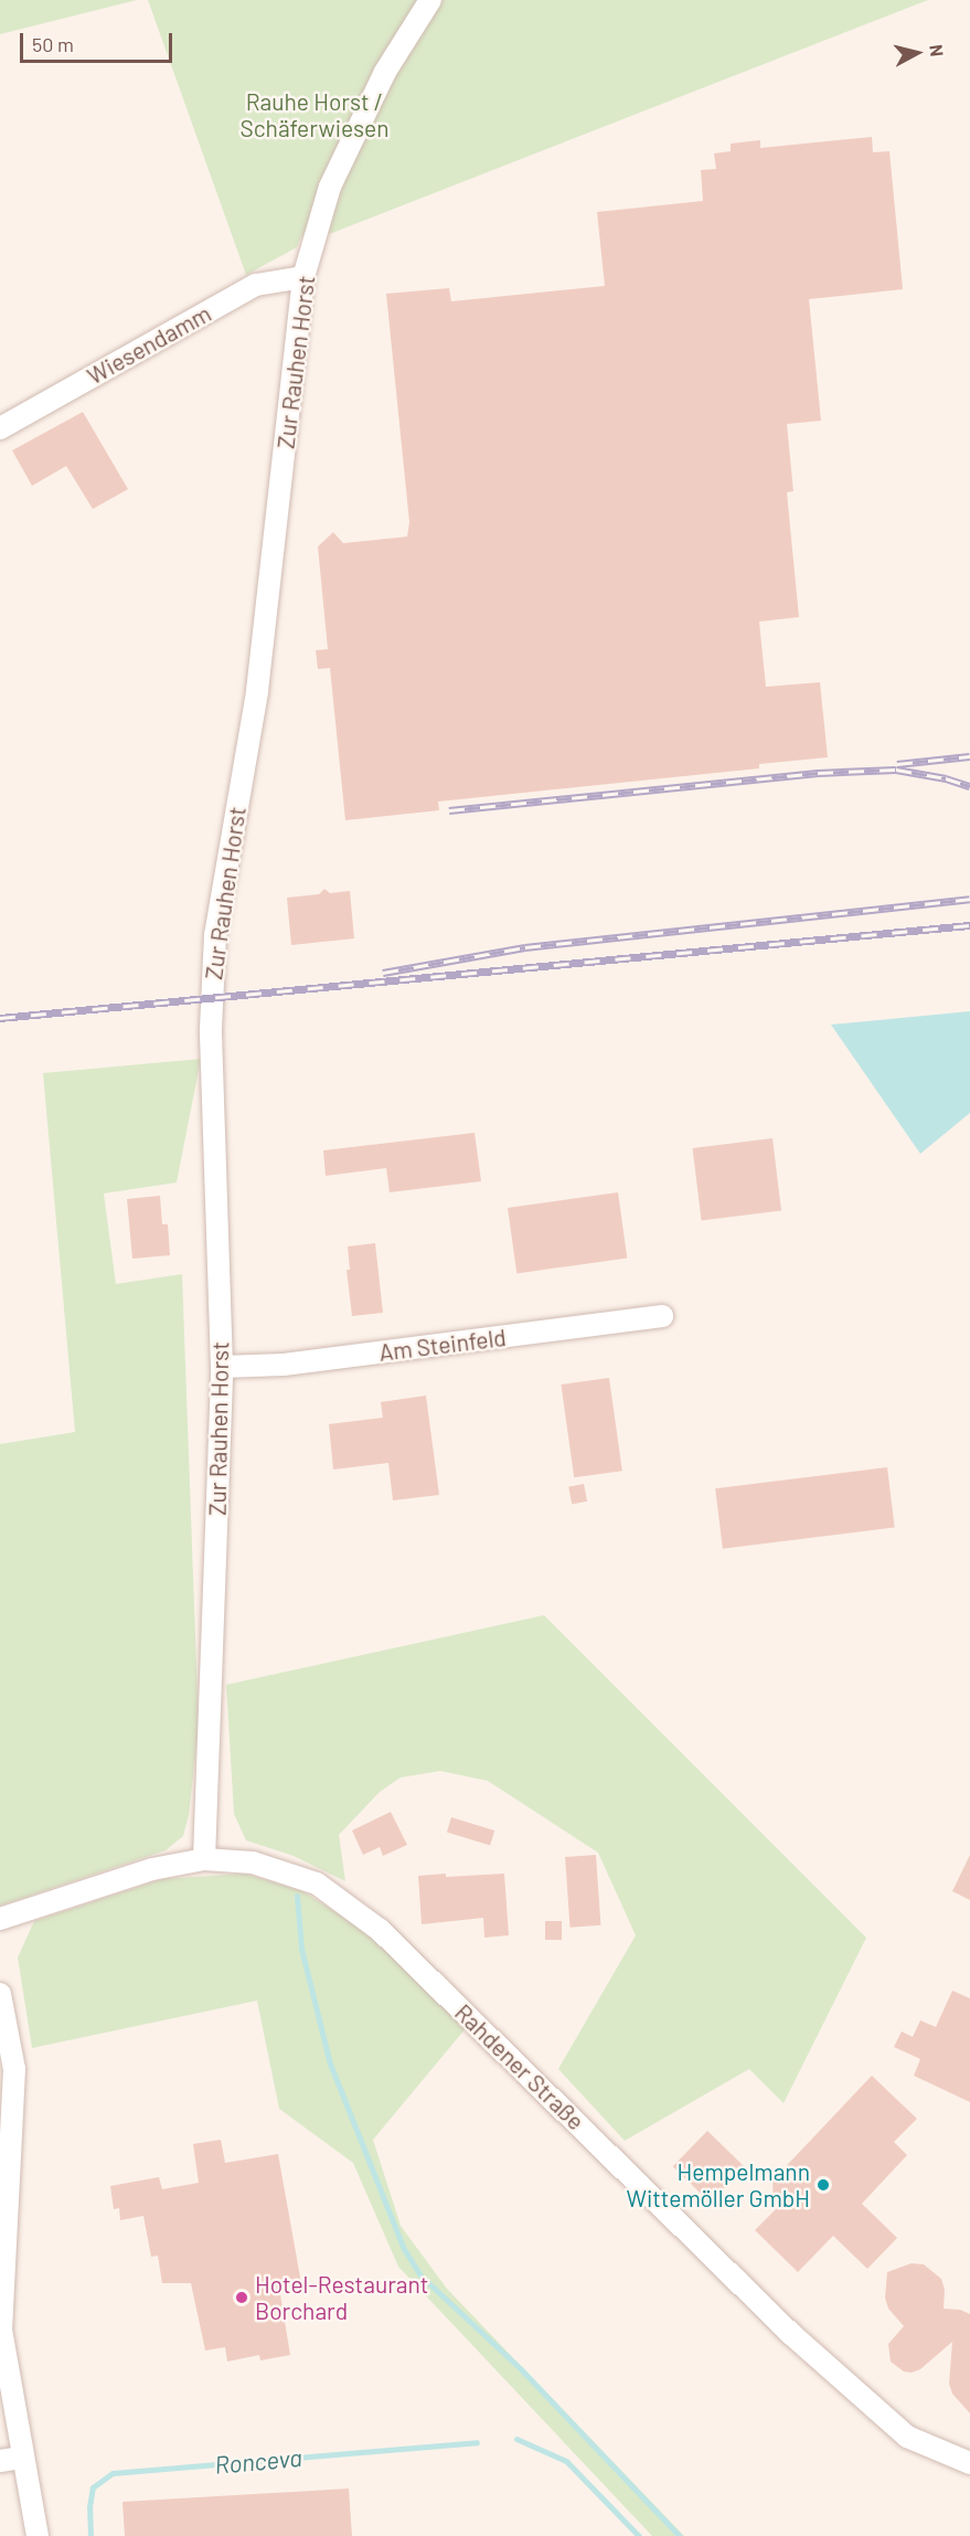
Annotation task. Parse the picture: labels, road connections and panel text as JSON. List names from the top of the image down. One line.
{"streets":{"street":["Wiesendamm","Zur Rauhen Horst","Am Steinfeld","Rahdener Straße"]},"crossings":[["Wiesendamm","Zur Rauhen Horst"],["Zur Rauhen Horst","Am Steinfeld"],["Zur Rauhen Horst","Rahdener Straße"]],"water":["Ronceva"],"parks":["Rauhe Horst / Schäferwiesen"],"places":["Hempelmann Wittemöller GmbH","Hotel-Restaurant Borchard"],"scale_bar":"50 m","north":"right"}
